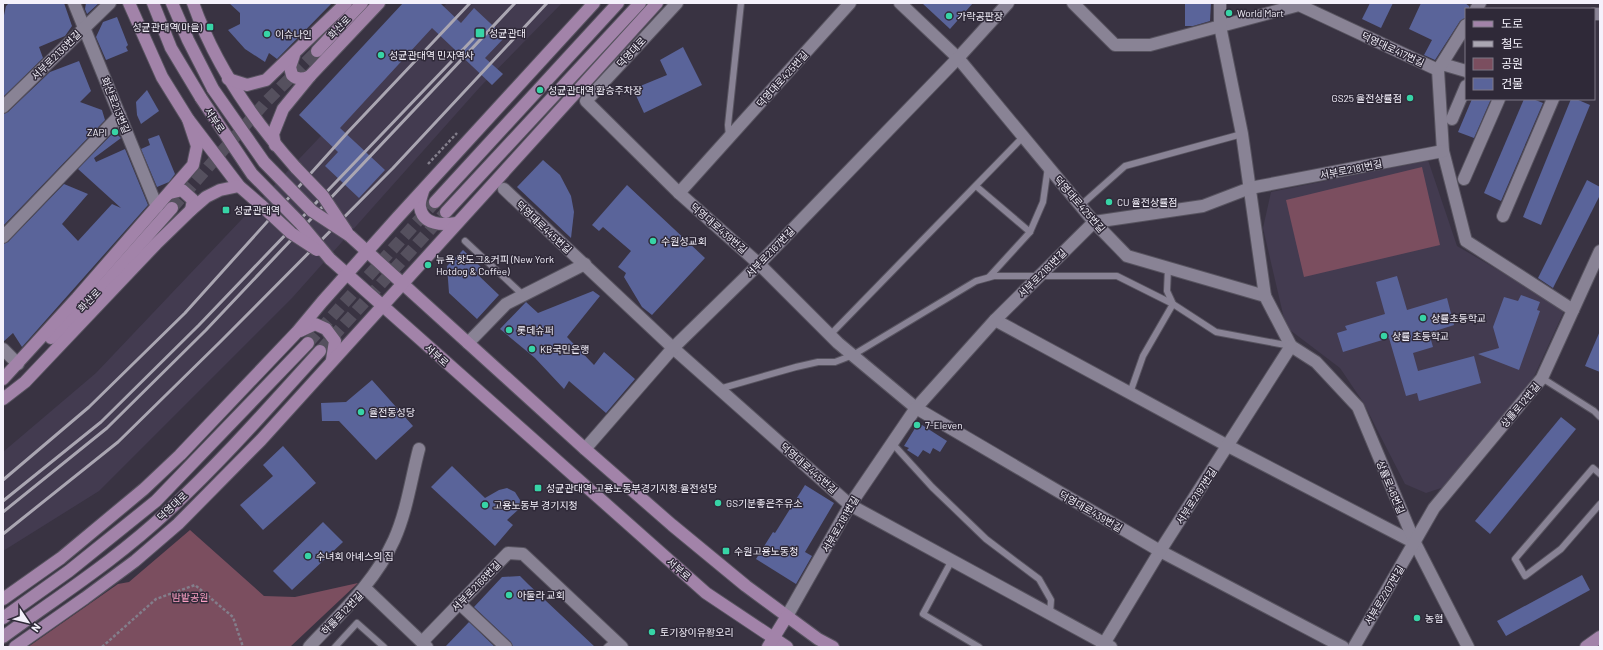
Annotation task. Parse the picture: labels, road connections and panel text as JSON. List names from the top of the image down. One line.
{"streets":{"main road":["화산로","덕영대로","서부로"],"street":["덕영대로417번길","서부로2136번길","덕영대로425번길","화산로213번길","서부로2181번길","덕영대로445번길","덕영대로439번길","서부로2167번길","상률로12번길","상률로46번길","서부로2197번길","서부로2168번길","서부로2207번길","하률로12번길"]},"crossings":[["덕영대로","덕영대로439번길"],["서부로2136번길","화산로213번길"],["덕영대로425번길","서부로2181번길"],["덕영대로425번길","덕영대로439번길"],["덕영대로425번길","서부로2167번길"],["서부로","서부로2181번길"],["서부로","서부로2167번길"],["서부로2181번길","덕영대로445번길"],["서부로2181번길","덕영대로439번길"],["덕영대로445번길","서부로2167번길"],["덕영대로445번길","서부로2197번길"],["덕영대로439번길","서부로2167번길"],["덕영대로439번길","서부로2197번길"],["상률로12번길","상률로46번길"],["상률로12번길","서부로2207번길"],["상률로46번길","서부로2197번길"],["상률로46번길","서부로2207번길"],["서부로2168번길","하률로12번길"]],"parks":["밤밭공원"],"places":{"other":["World Mart","가락공판장","이슈나인","성균관대역 민자역사","성균관대역 환승주차장","GS25 율전상률점","ZAPI","CU 율전상률점","수원성교회","뉴욕 핫도그&커피 (New York Hotdog & Coffee)","상률초등학교","롯데슈퍼","상률 초등학교","KB국민은행","율전동성당","7-Eleven","GS기분좋은주유소","고용노동부 경기지청","수녀회 아녜스의 집","아둘라 교회","농협","토기장이유황오리"],"transit":["성균관대역(마을)","성균관대","성균관대역","성균관대역.고용노동부경기지청.율전성당","수원고용노동청"]},"legend":["도로","철도","공원","건물"],"north":"bottom right"}
